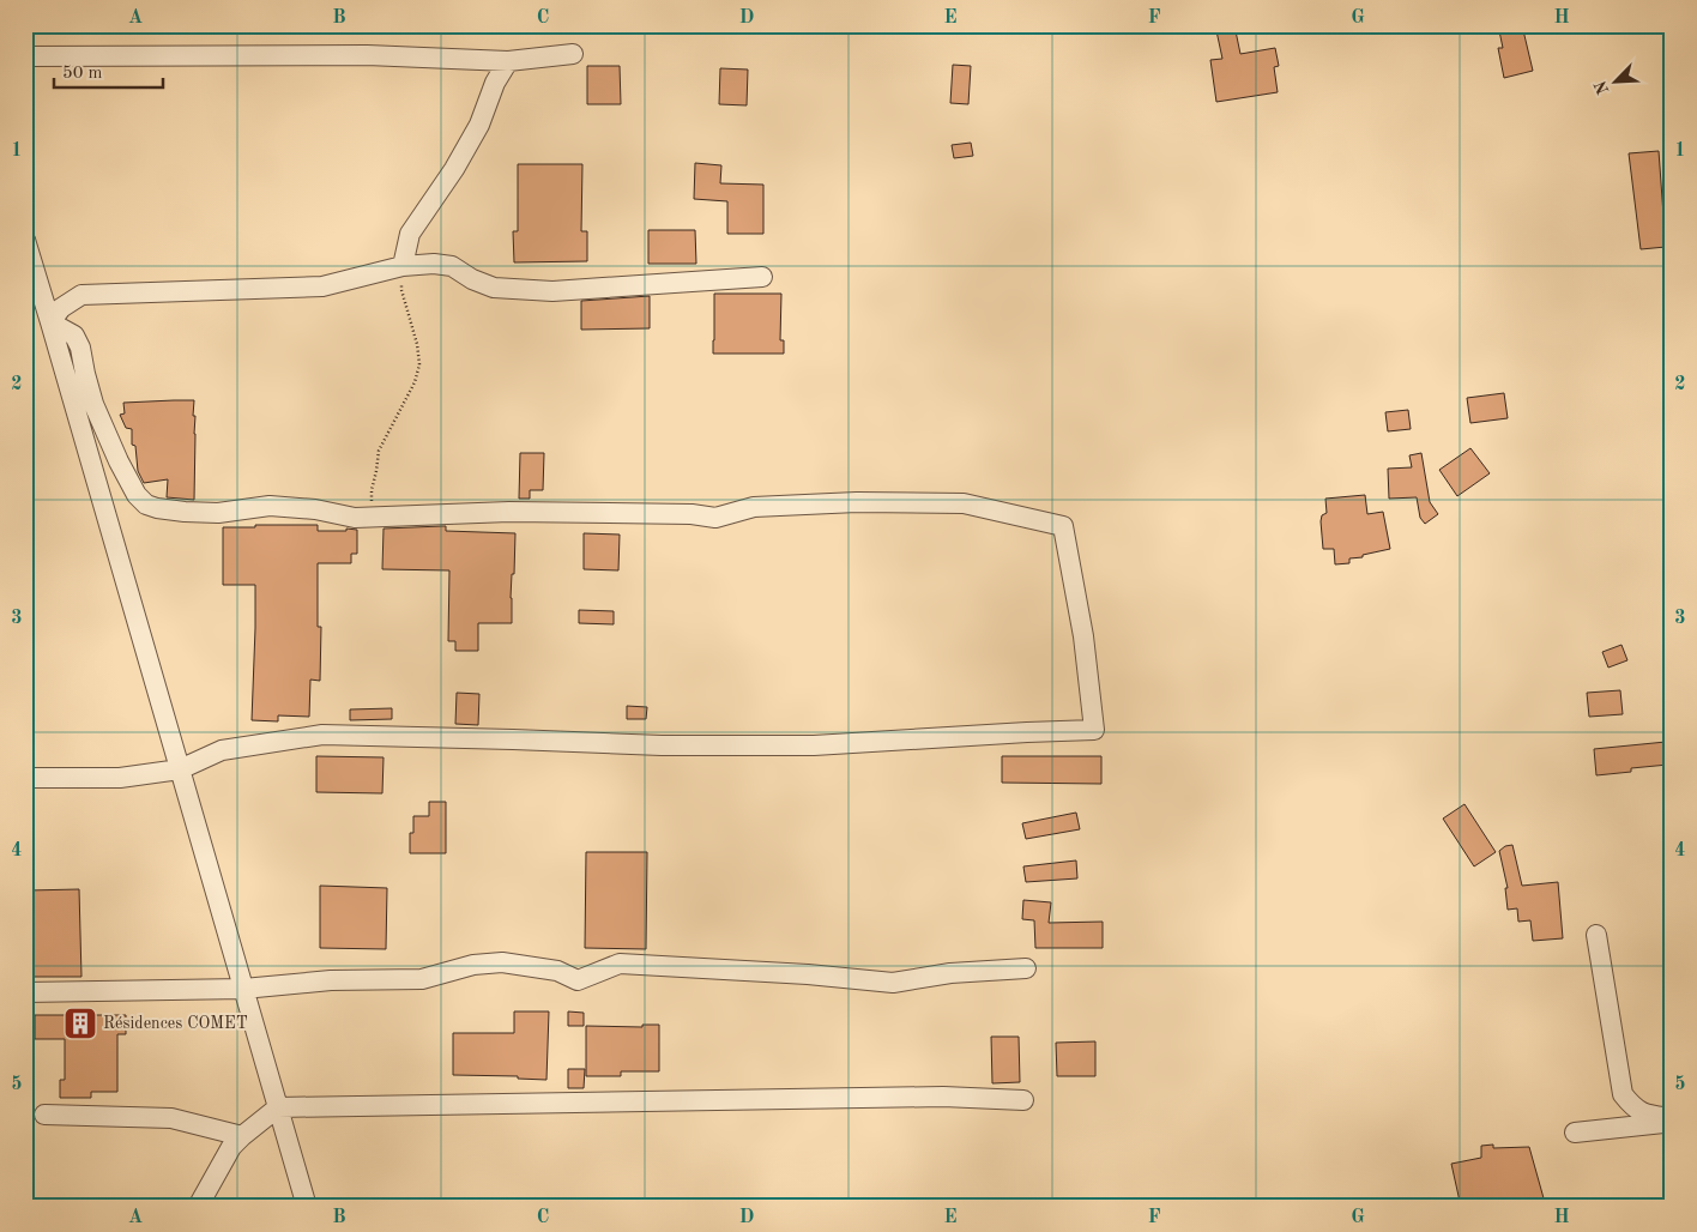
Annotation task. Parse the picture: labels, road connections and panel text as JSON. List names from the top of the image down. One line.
{"places":{"building":["Résidences COMET"]},"scale_bar":"50 m","north":"bottom left","grid":{"columns":["A","B","C","D","E","F","G","H"],"rows":["1","2","3","4","5"]}}
